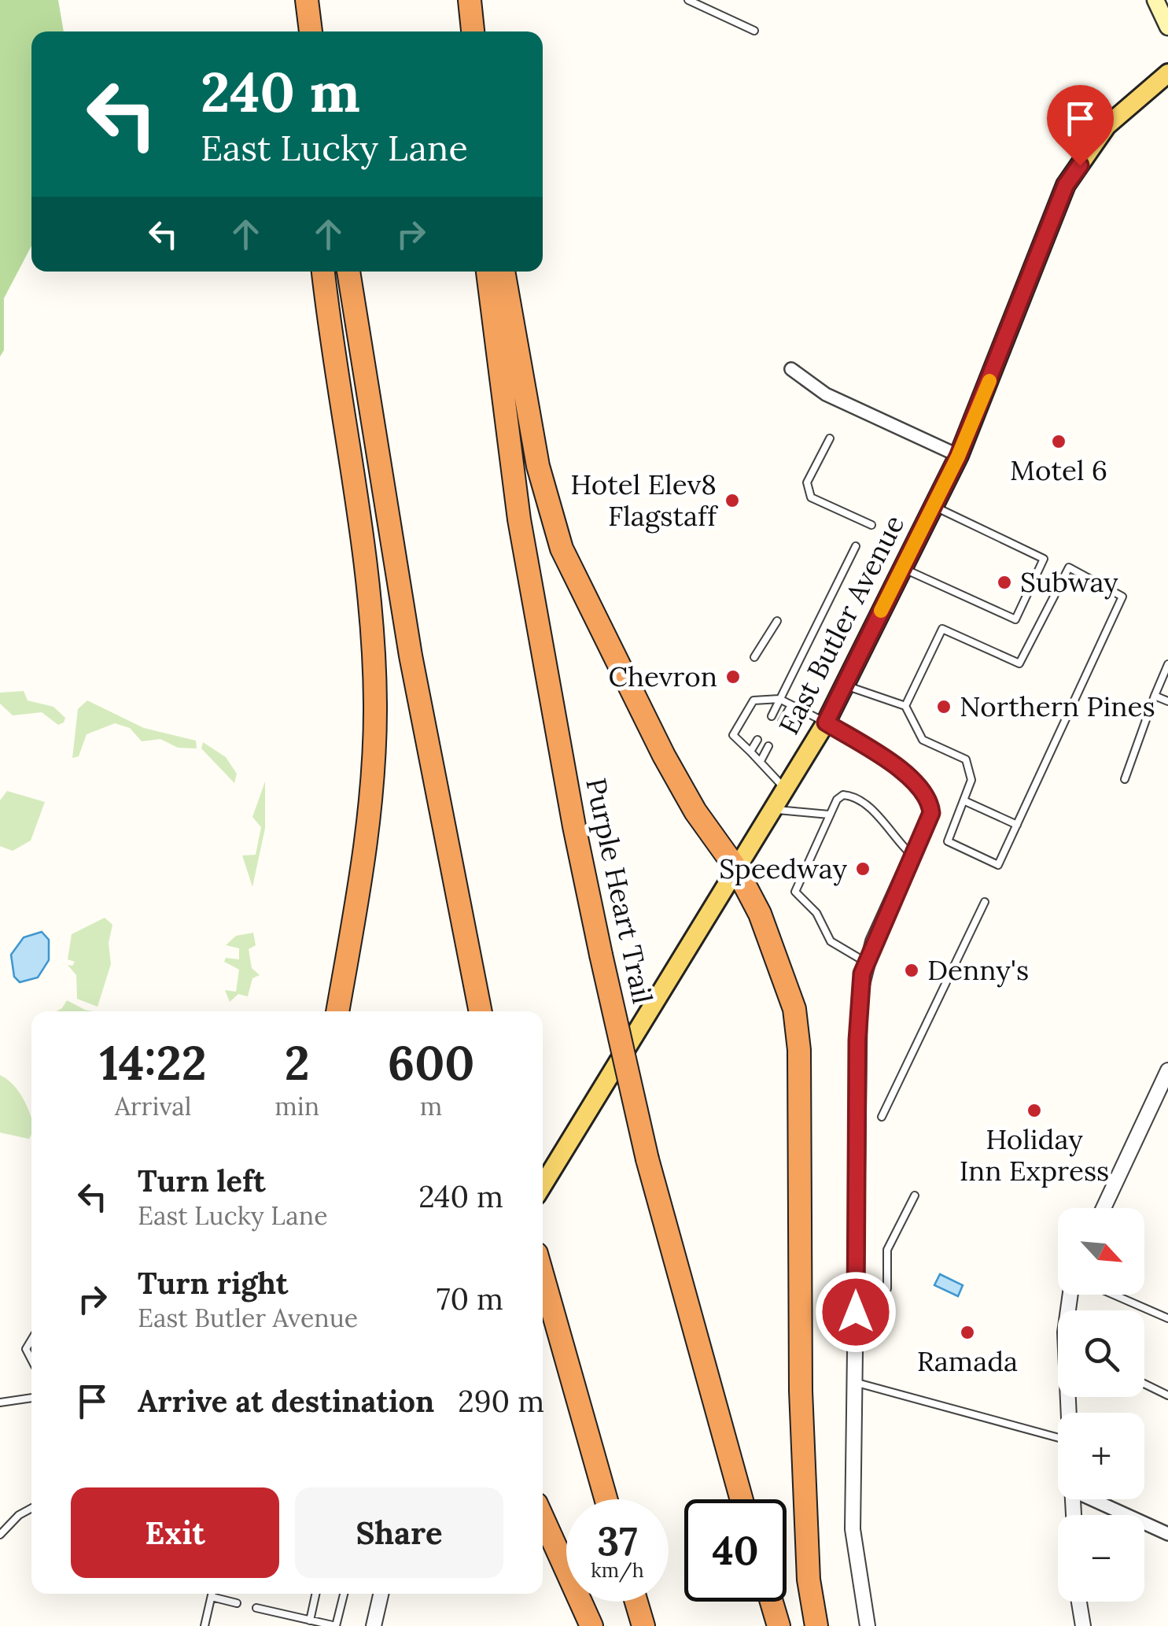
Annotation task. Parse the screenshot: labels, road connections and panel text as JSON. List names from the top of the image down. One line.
{"streets":{"highway":["Purple Heart Trail"],"main road":["East Butler Avenue"]},"places":["Motel 6","Hotel Elev8 Flagstaff","Subway","Chevron","Northern Pines","Speedway","Denny's","Holiday Inn Express","Ramada"],"north":"bottom right","page":{"turn":["240 m","East Lucky Lane"],"eta":["14:22","Arrival","2","min","600","m"],"list":[{"name":"Turn left","note":"East Lucky Lane","value":"240 m"},{"name":"Turn right","note":"East Butler Avenue","value":"70 m"},{"name":"Arrive at destination","value":"290 m"}],"map_buttons":["+","−"],"buttons":["Exit","Share"],"speed":"37 km/h","limit":"40"}}
